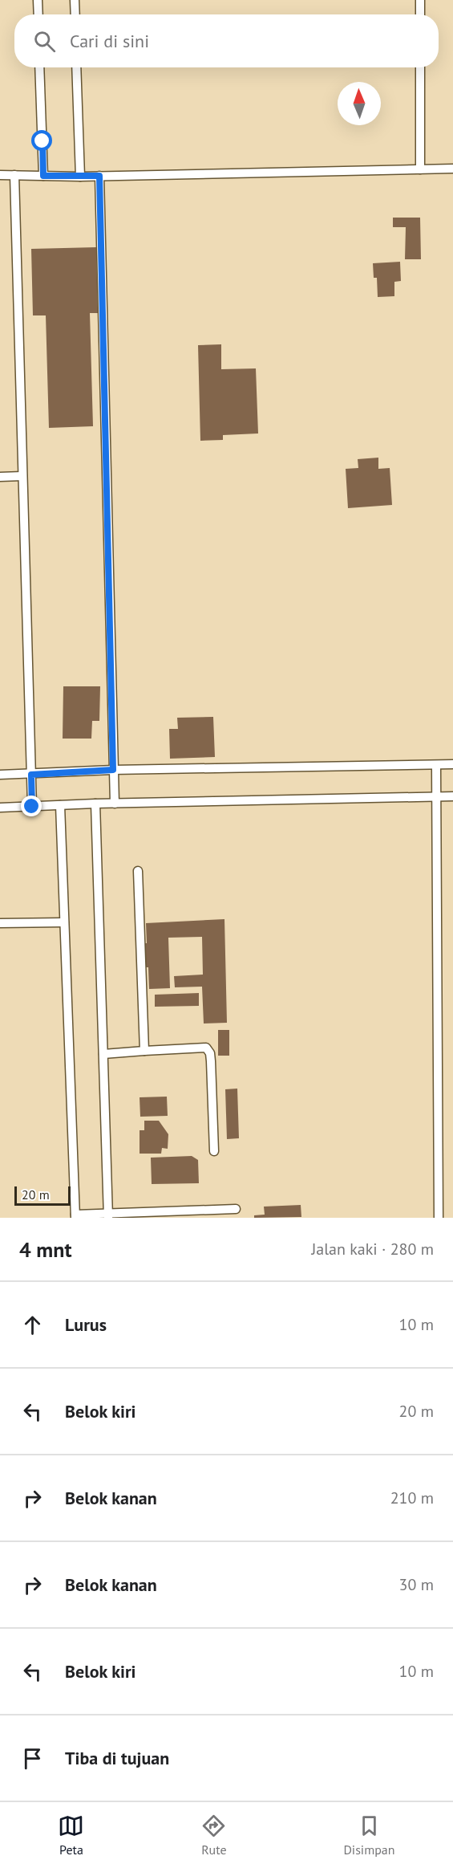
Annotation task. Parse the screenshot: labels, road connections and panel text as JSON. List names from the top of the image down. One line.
{"scale_bar":"20 m","north":"top","page":{"search":"Cari di sini","scale":"20 m","heading":["4 mnt","Jalan kaki · 280 m"],"list":[["Lurus","10 m"],["Belok kiri","20 m"],["Belok kanan","210 m"],["Belok kanan","30 m"],["Belok kiri","10 m"],"Tiba di tujuan"],"nav":["Peta","Rute","Disimpan"]}}
